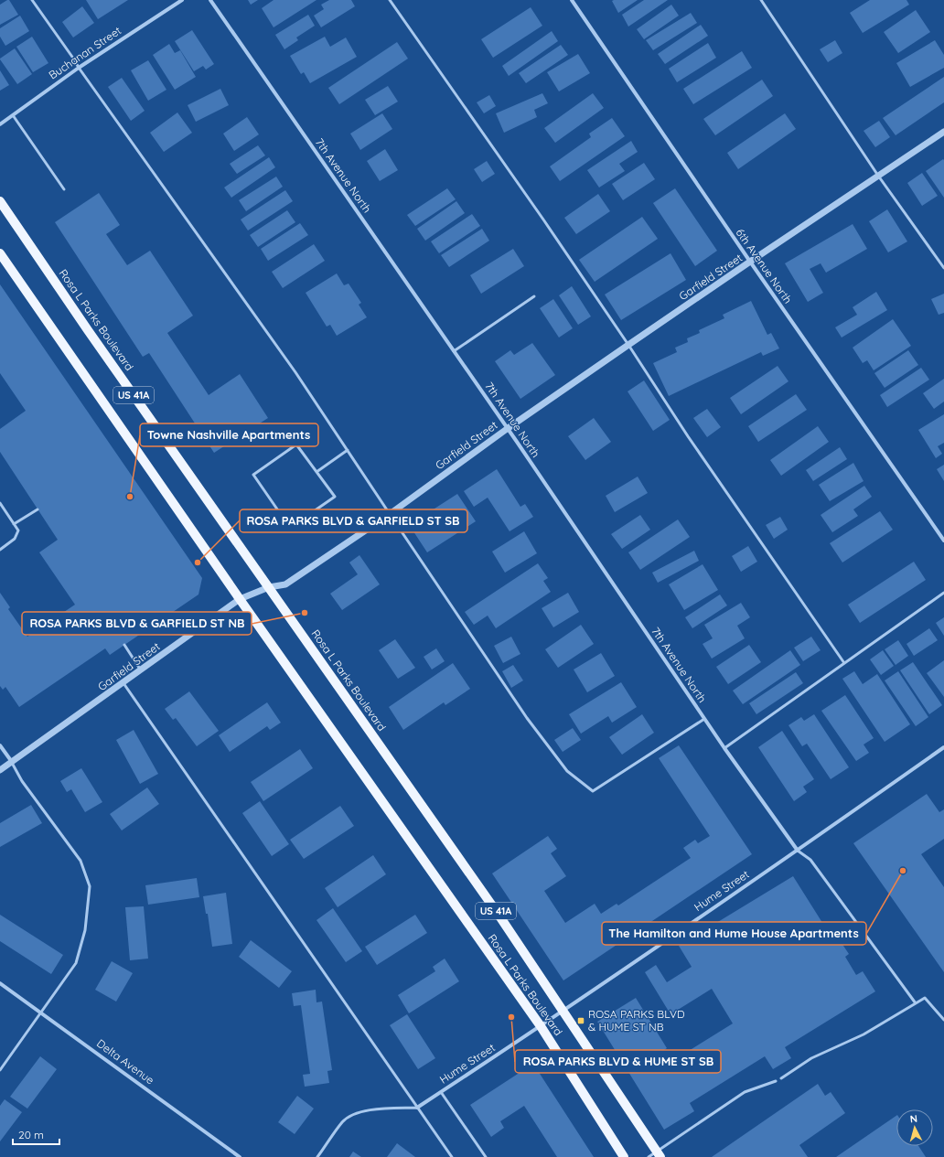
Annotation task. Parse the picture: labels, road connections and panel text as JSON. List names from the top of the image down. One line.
{"streets":{"main road":["Rosa L Parks Boulevard","US 41A"],"street":["Buchanan Street","7th Avenue North","6th Avenue North","Garfield Street","Hume Street","Delta Avenue"]},"crossings":[["7th Avenue North","Garfield Street"],["7th Avenue North","Hume Street"],["6th Avenue North","Garfield Street"],["Garfield Street","Rosa L Parks Boulevard"],["Rosa L Parks Boulevard","Hume Street"]],"places":{"other":["Towne Nashville Apartments","ROSA PARKS BLVD & GARFIELD ST SB","ROSA PARKS BLVD & GARFIELD ST NB","The Hamilton and Hume House Apartments","ROSA PARKS BLVD & HUME ST SB"],"transit":["ROSA PARKS BLVD & HUME ST NB"]},"scale_bar":"20 m","north":"top"}
